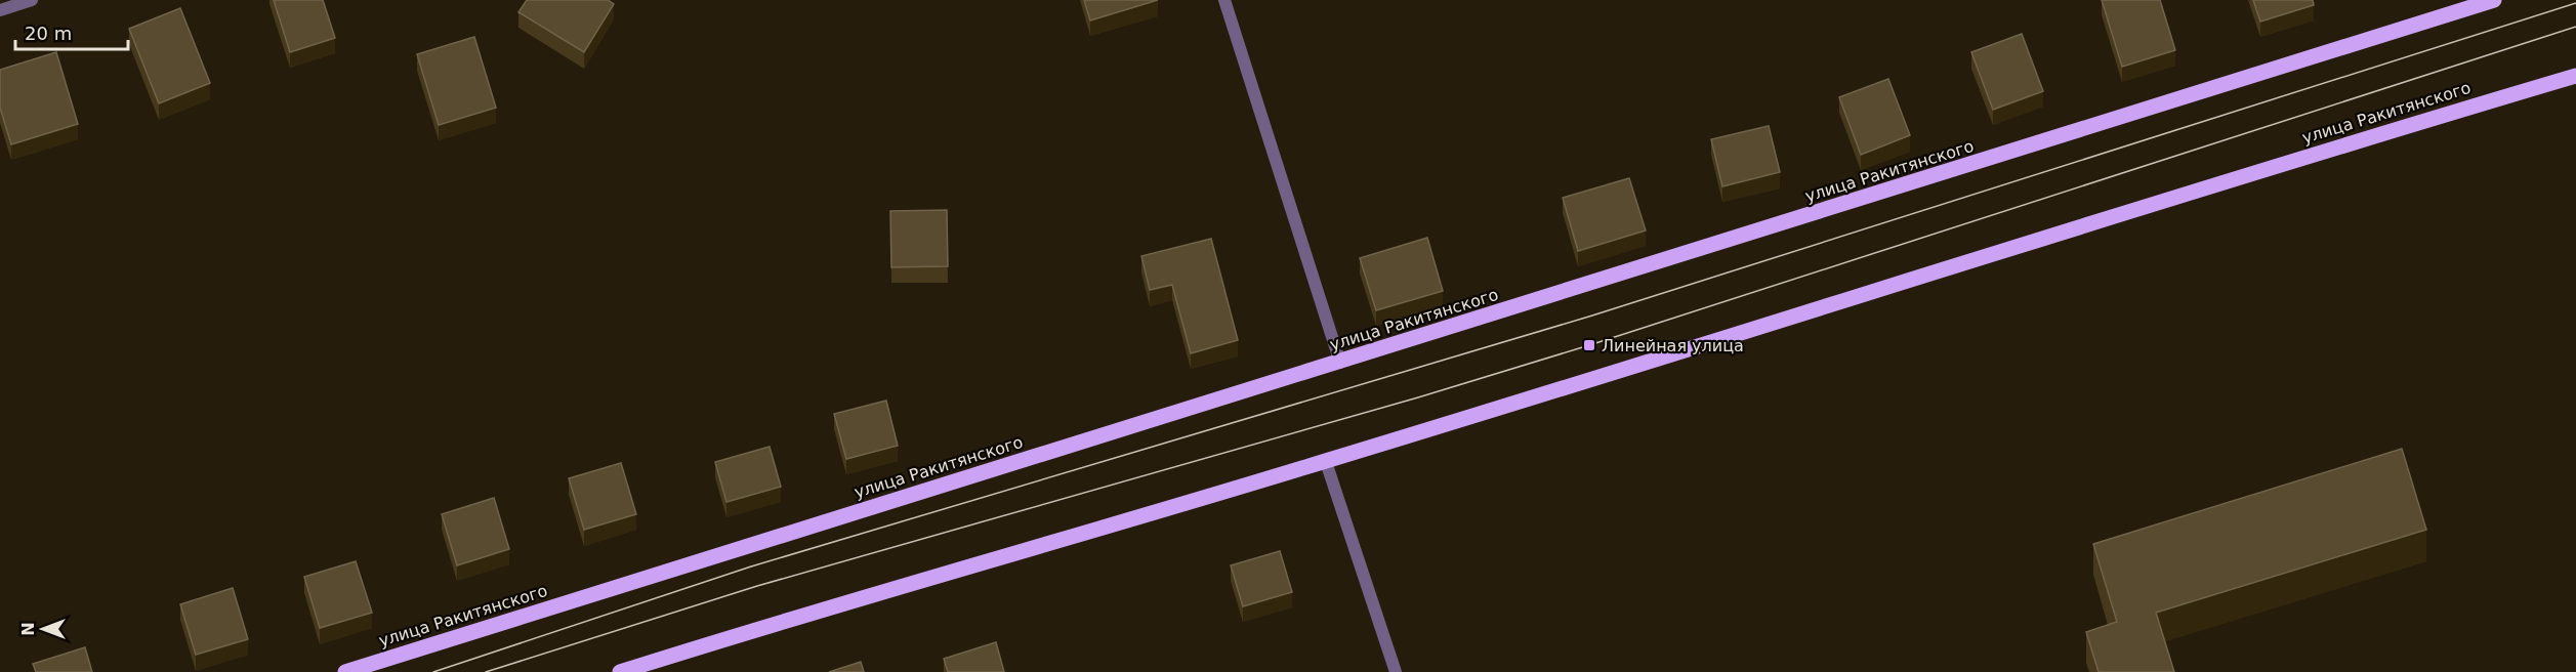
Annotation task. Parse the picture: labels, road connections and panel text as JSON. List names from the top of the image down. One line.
{"streets":{"main road":["улица Ракитянского"]},"places":{"transit":["Линейная улица"]},"scale_bar":"20 m","north":"left"}
